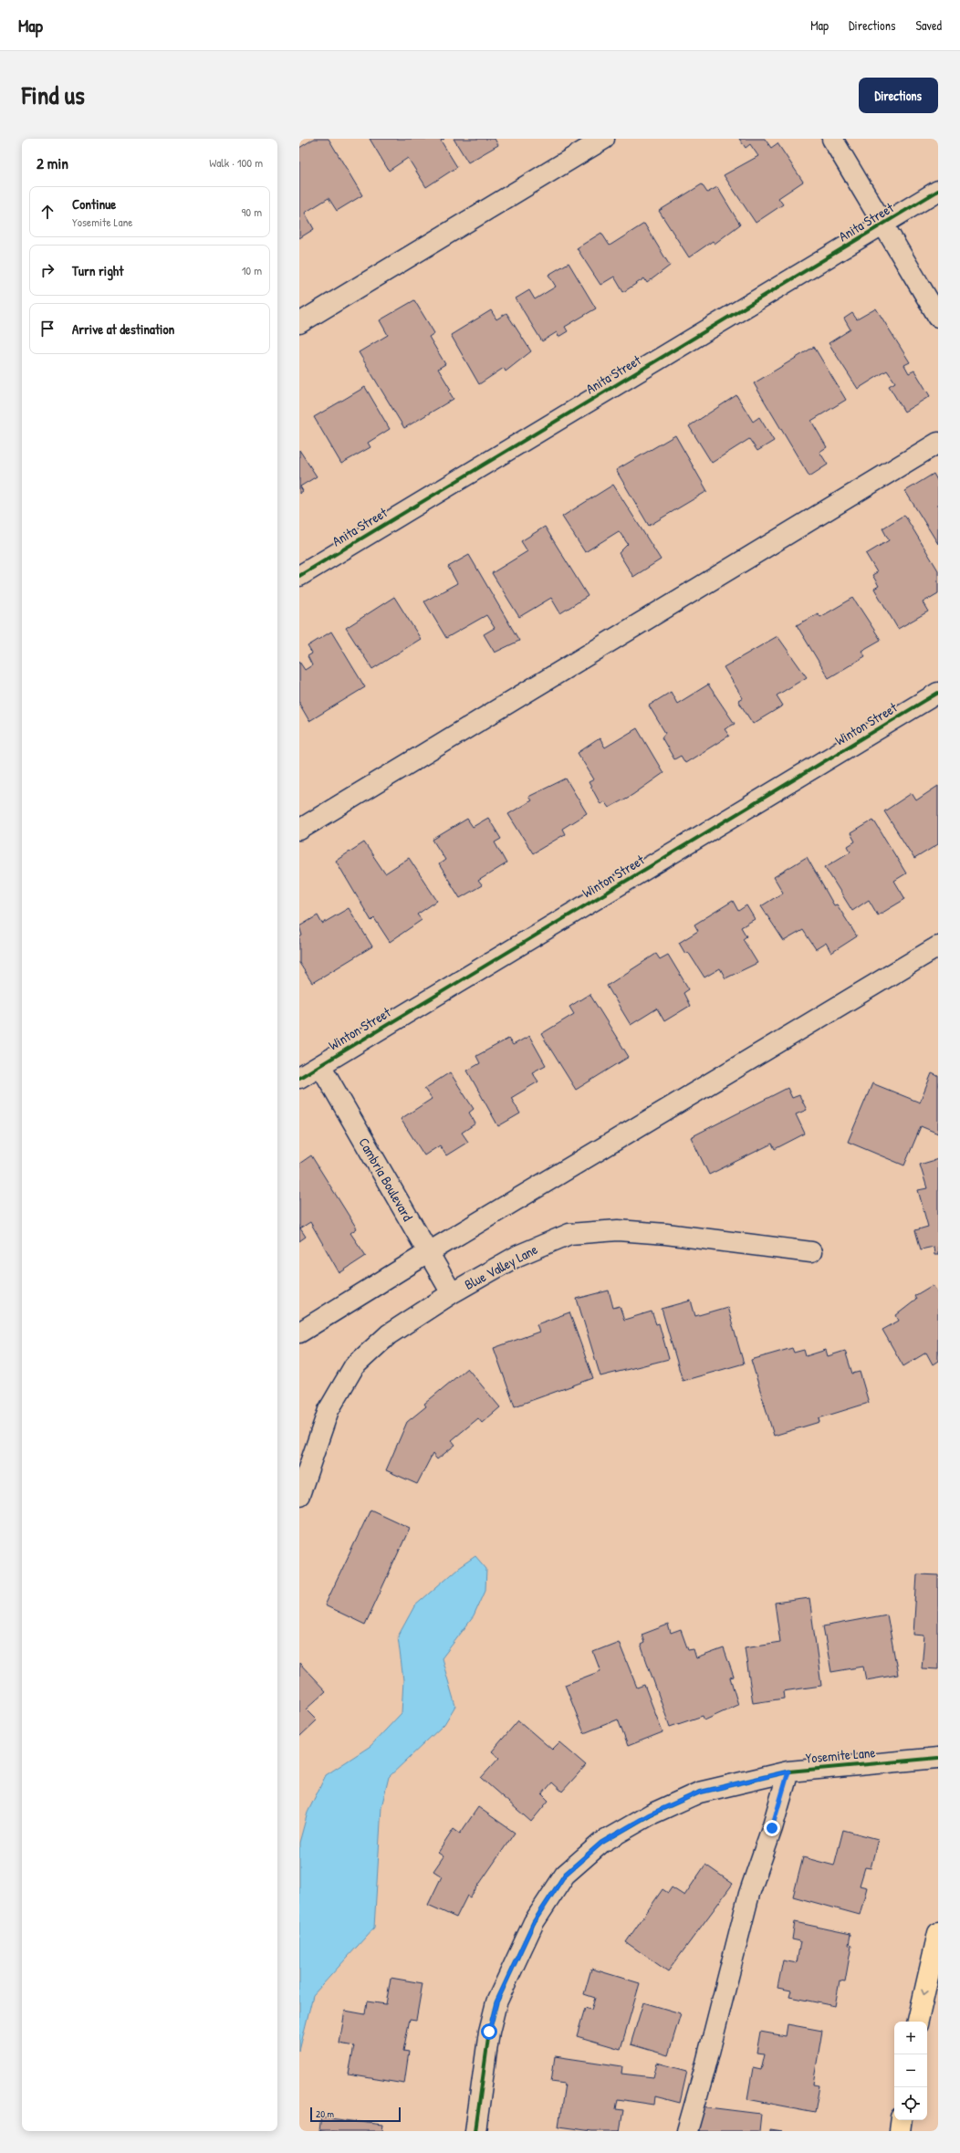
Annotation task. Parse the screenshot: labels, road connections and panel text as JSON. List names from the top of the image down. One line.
{"streets":{"street":["Anita Street","Winton Street","Cambria Boulevard","Blue Valley Lane","Yosemite Lane"]},"crossings":[["Winton Street","Cambria Boulevard"],["Cambria Boulevard","Blue Valley Lane"]],"scale_bar":"20 m","page":{"header":"Map","nav":["Map","Directions","Saved"],"title":"Find us","buttons":"Directions","heading":["2 min","Walk · 100 m"],"list":[["Continue","Yosemite Lane","90 m"],["Turn right","10 m"],"Arrive at destination"],"map_buttons":["+","−"],"scale":"20 m"}}
